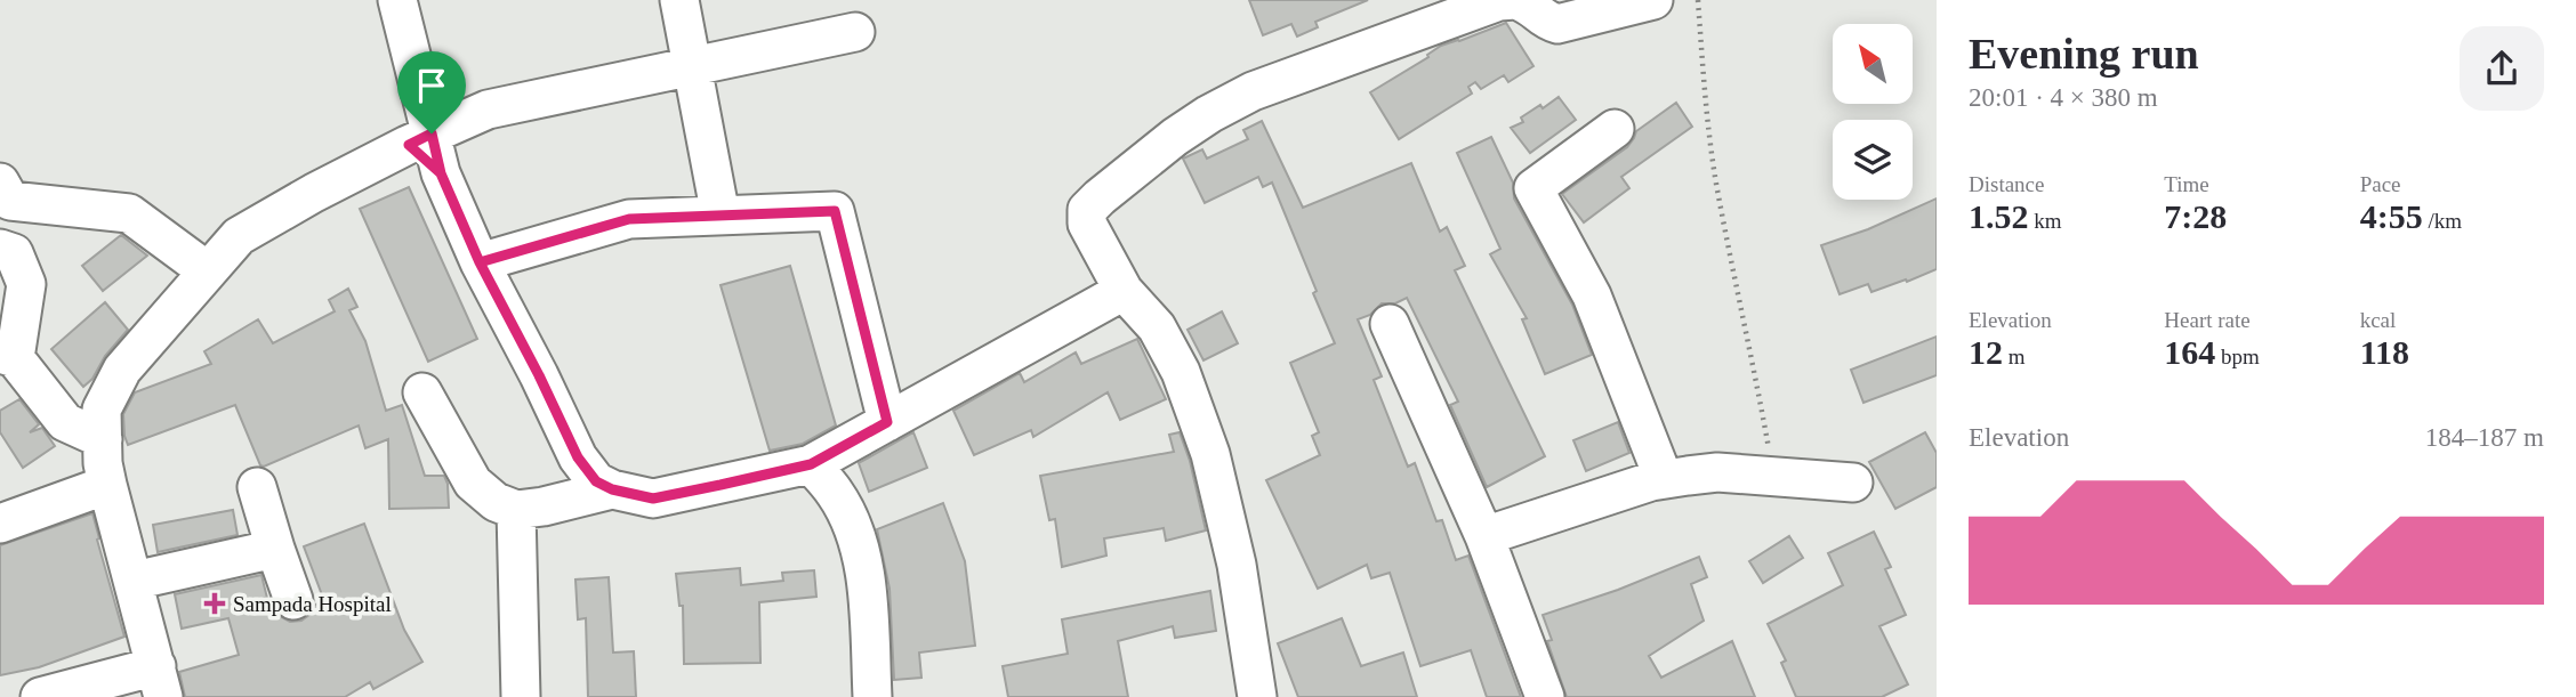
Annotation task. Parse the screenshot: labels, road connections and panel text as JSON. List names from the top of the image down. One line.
{"places":{"health":["Sampada Hospital"]},"north":"top left","page":{"heading":["Evening run","20:01 · 4 × 380 m"],"stats":[["Distance","1.52 km"],["Time","7:28"],["Pace","4:55 /km"],["Elevation","12 m"],["Heart rate","164 bpm"],["kcal","118"]],"chart":["Elevation","184–187 m"]}}
